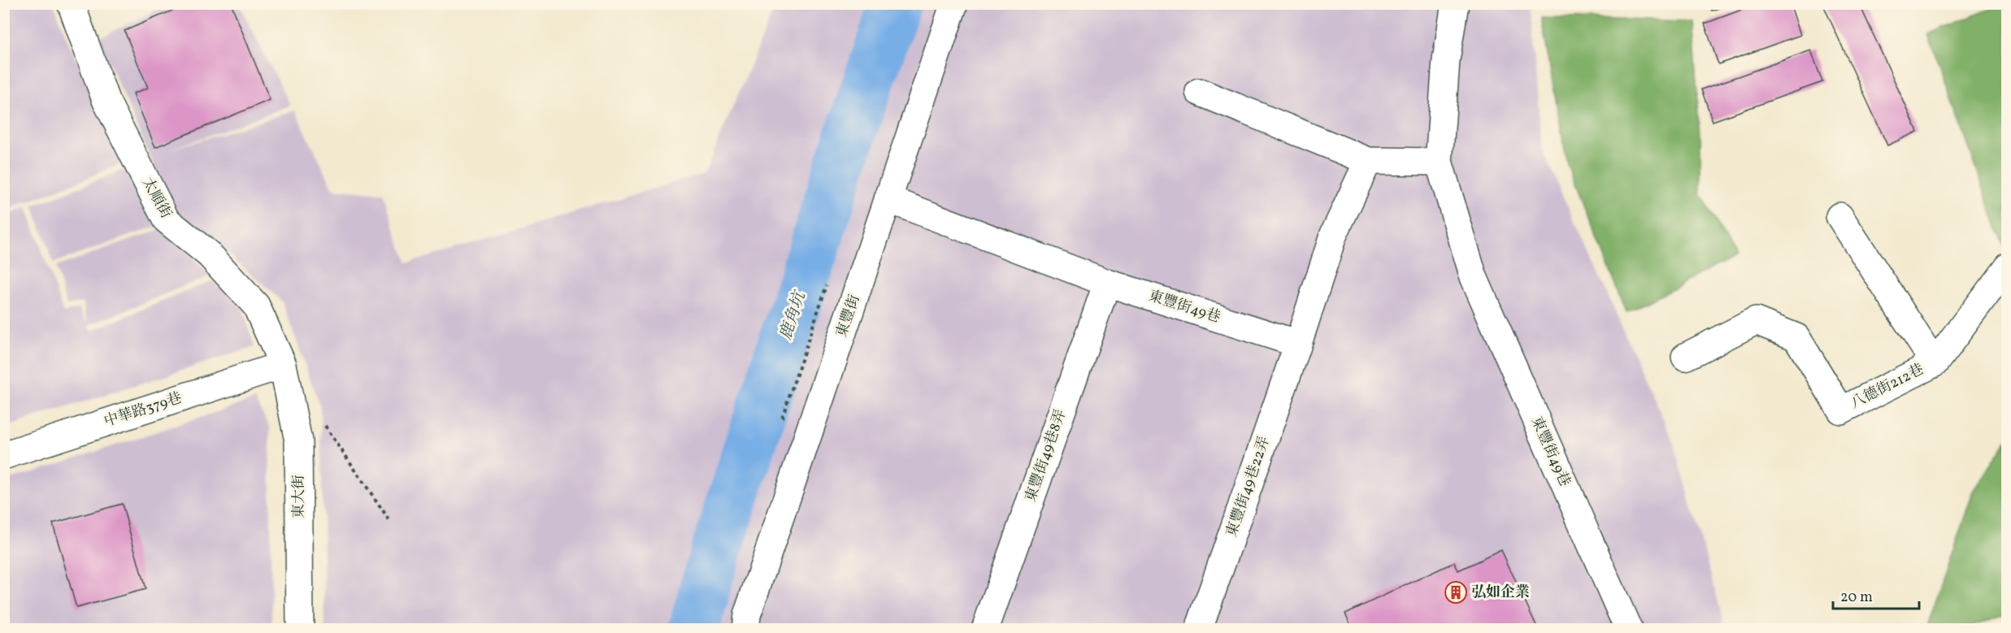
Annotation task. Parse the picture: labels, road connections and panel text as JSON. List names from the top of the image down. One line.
{"streets":{"street":["太順街","東豐街49巷","東豐街","八德街212巷","中華路379巷","東豐街49巷8弄","東豐街49巷22弄","東大街"]},"crossings":[["太順街","中華路379巷"],["太順街","東大街"],["東豐街49巷","東豐街"],["東豐街49巷","東豐街49巷8弄"],["東豐街49巷","東豐街49巷22弄"],["中華路379巷","東大街"]],"water":["鹿角坑"],"places":{"building":["弘如企業"]},"scale_bar":"20 m"}
